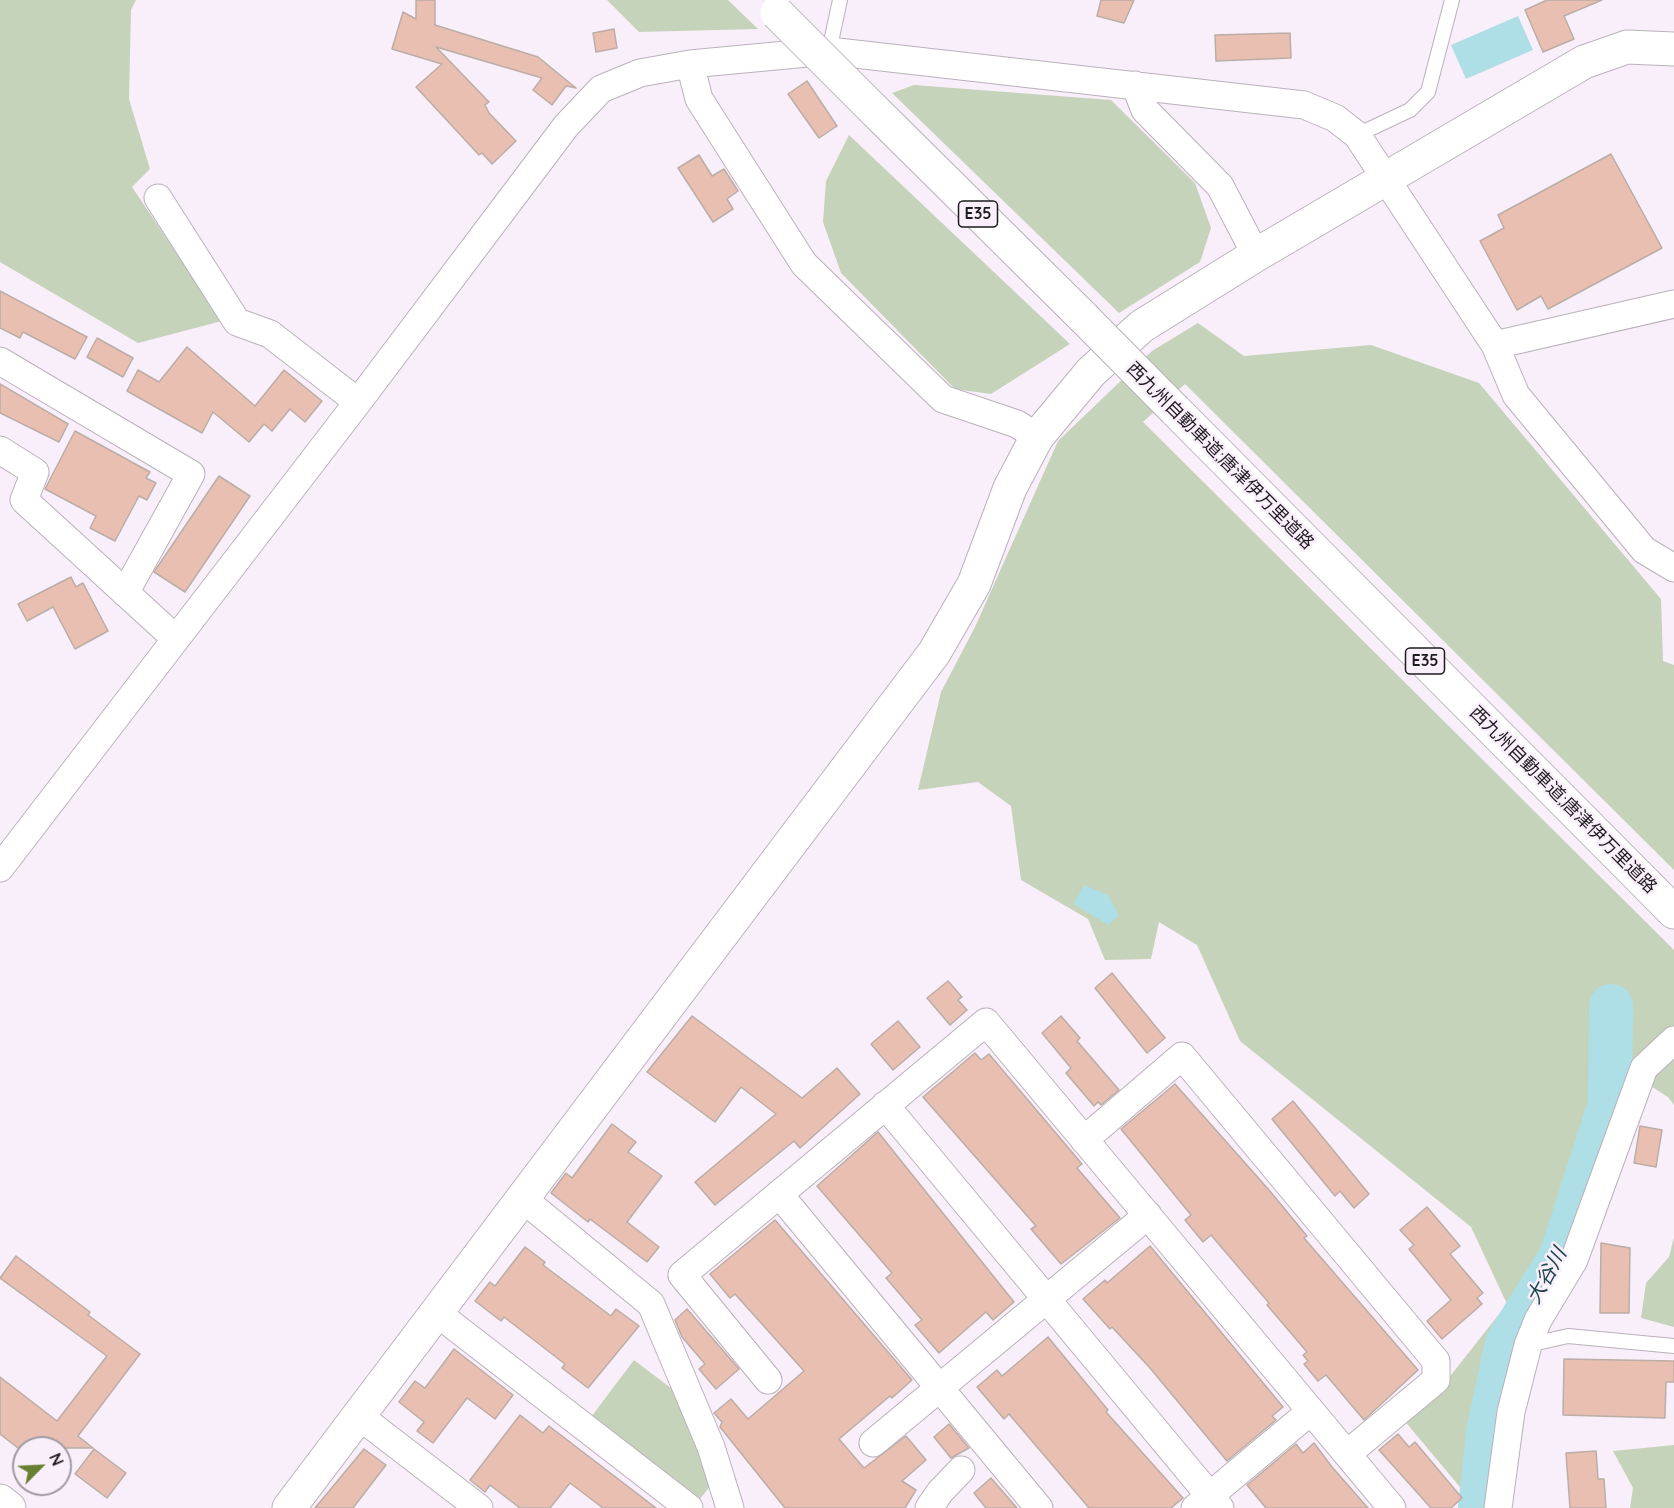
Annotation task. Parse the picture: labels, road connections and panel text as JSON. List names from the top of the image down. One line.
{"streets":{"main road":["E35","西九州自動車道;唐津伊万里道路"]},"water":["大谷川"],"north":"top right"}
